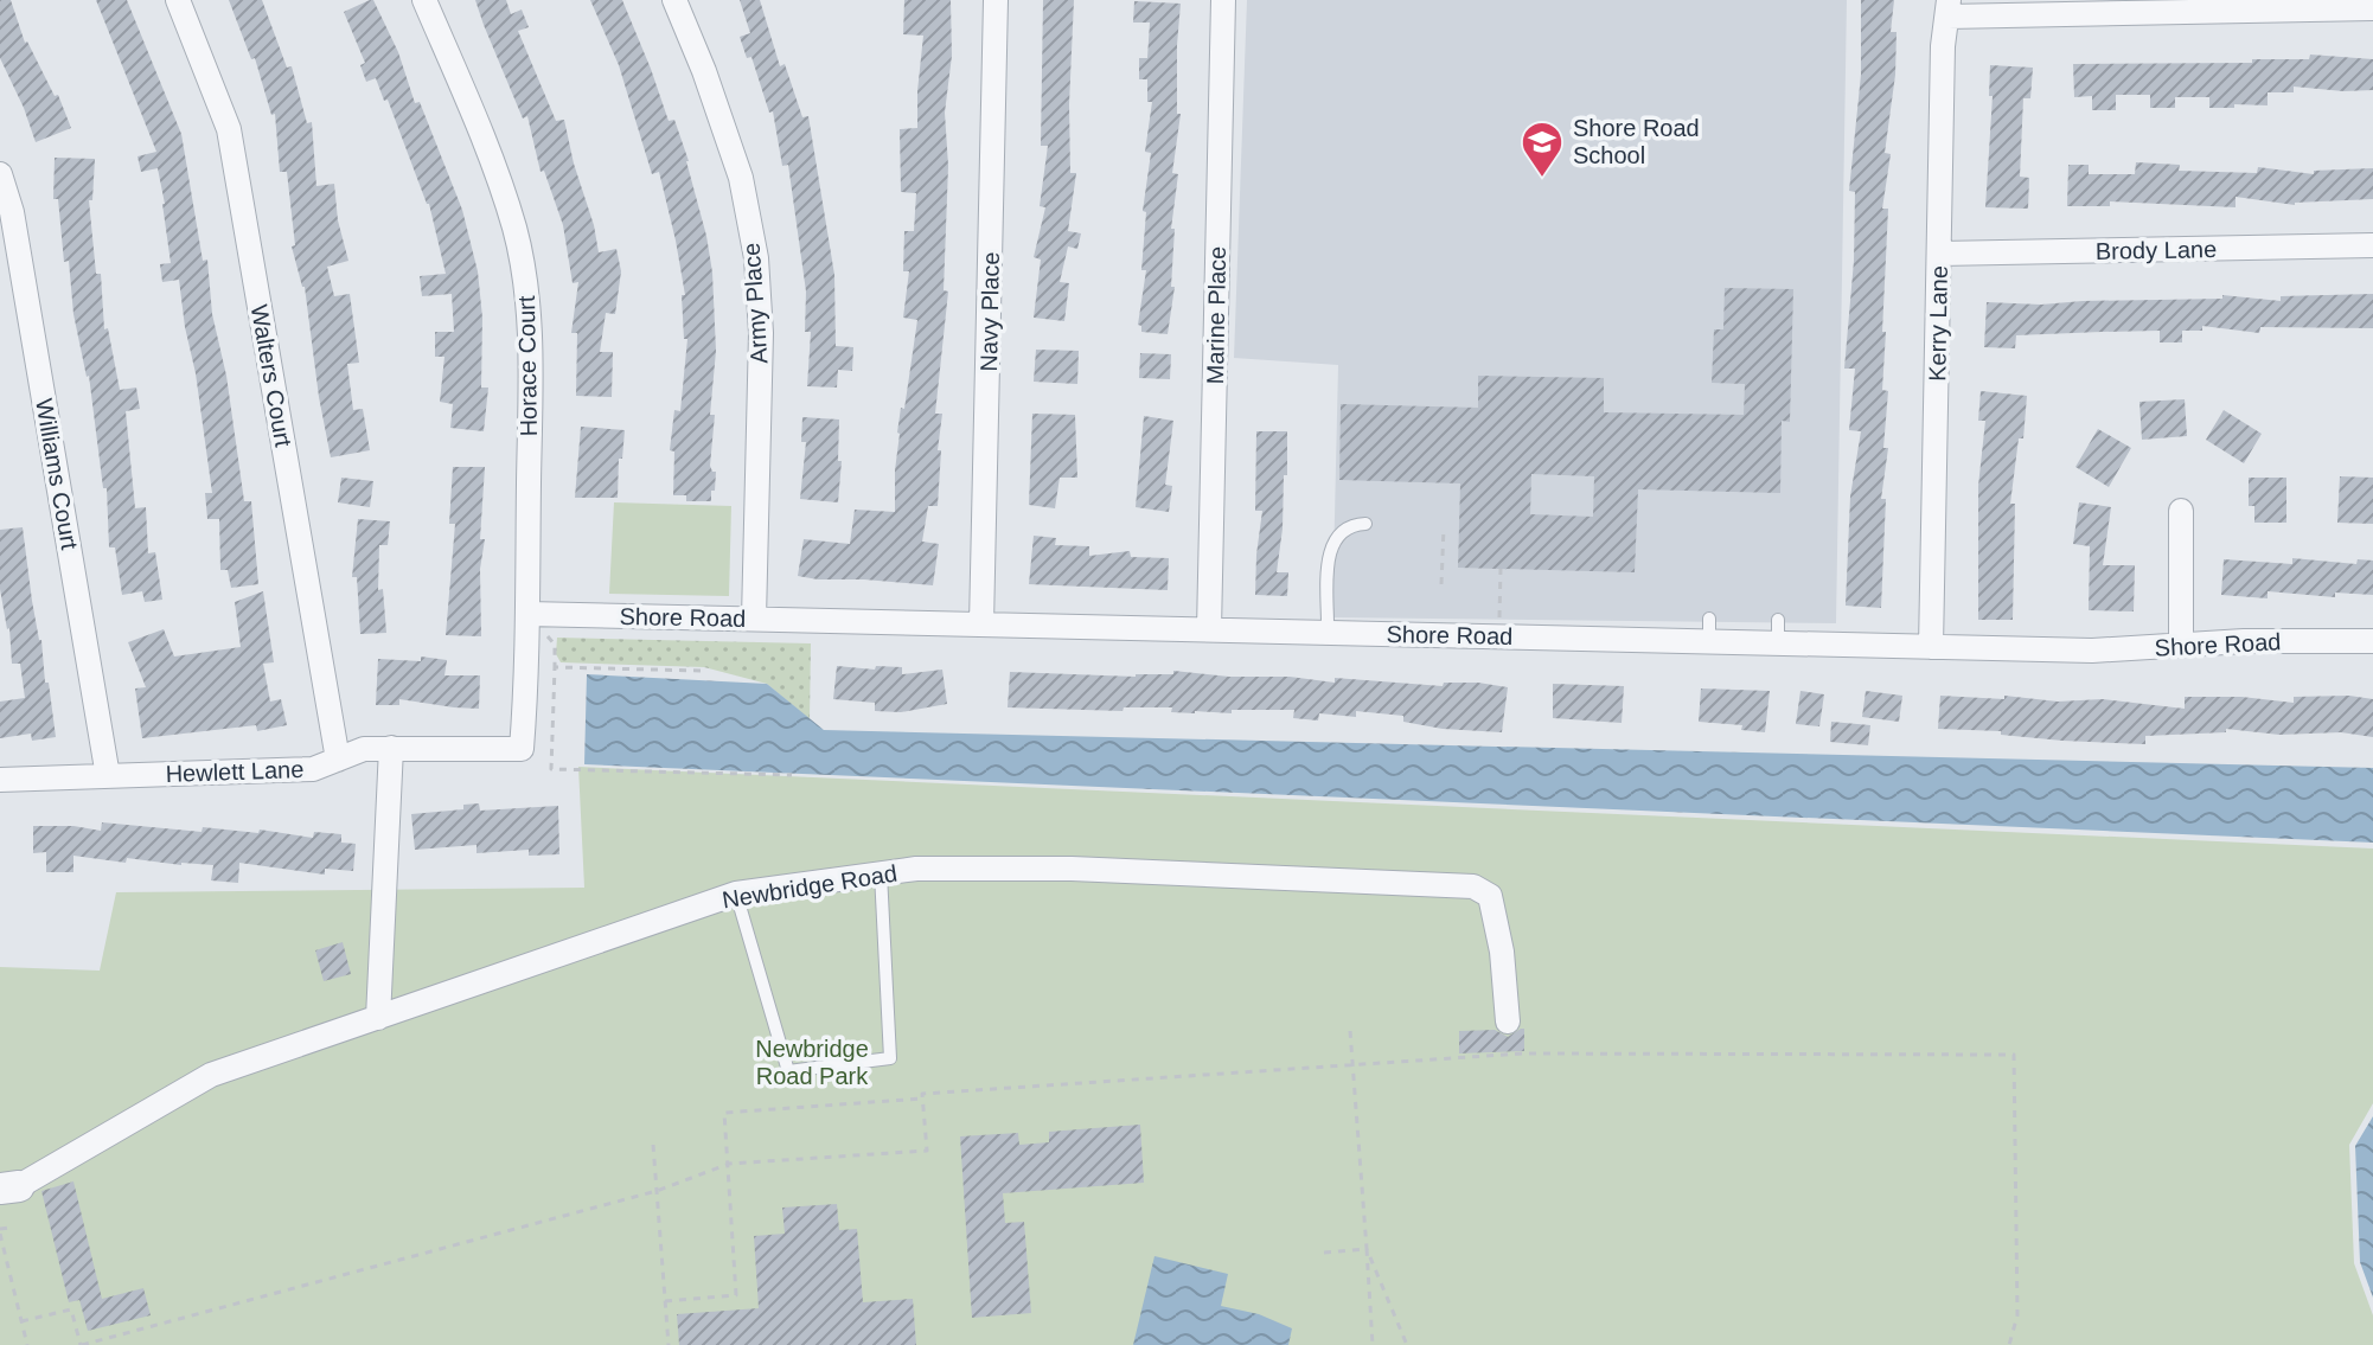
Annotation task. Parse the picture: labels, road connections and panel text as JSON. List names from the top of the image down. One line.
{"streets":{"street":["Brody Lane","Army Place","Navy Place","Marine Place","Kerry Lane","Horace Court","Walters Court","Williams Court","Shore Road","Hewlett Lane","Newbridge Road"]},"crossings":[["Brody Lane","Kerry Lane"],["Army Place","Shore Road"],["Navy Place","Shore Road"],["Marine Place","Shore Road"],["Kerry Lane","Shore Road"],["Horace Court","Shore Road"],["Horace Court","Hewlett Lane"],["Walters Court","Hewlett Lane"],["Williams Court","Hewlett Lane"]],"parks":["Newbridge Road Park"],"places":{"school or university":["Shore Road School"]}}
